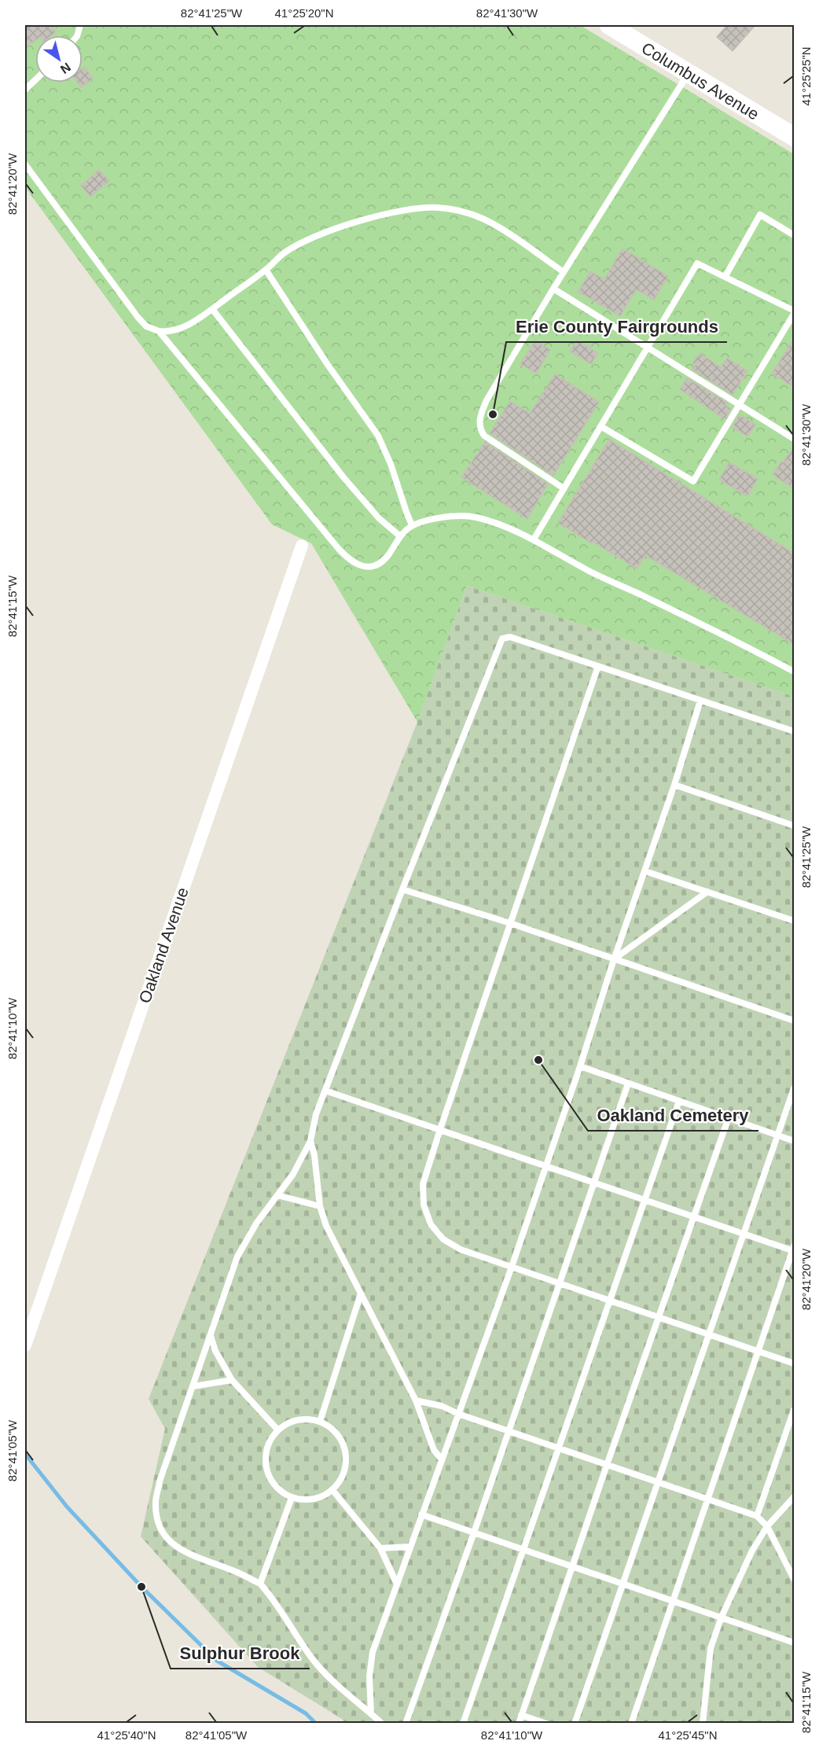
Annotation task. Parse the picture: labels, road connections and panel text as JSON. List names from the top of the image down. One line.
{"streets":{"main road":["Columbus Avenue"],"street":["Oakland Avenue"]},"places":["Erie County Fairgrounds","Oakland Cemetery","Sulphur Brook"],"north":"bottom right","coordinates":["82°41'25\"W","41°25'20\"N","82°41'30\"W","41°25'25\"N","82°41'20\"W","82°41'15\"W","82°41'10\"W","82°41'05\"W","41°25'40\"N","41°25'45\"N"]}
